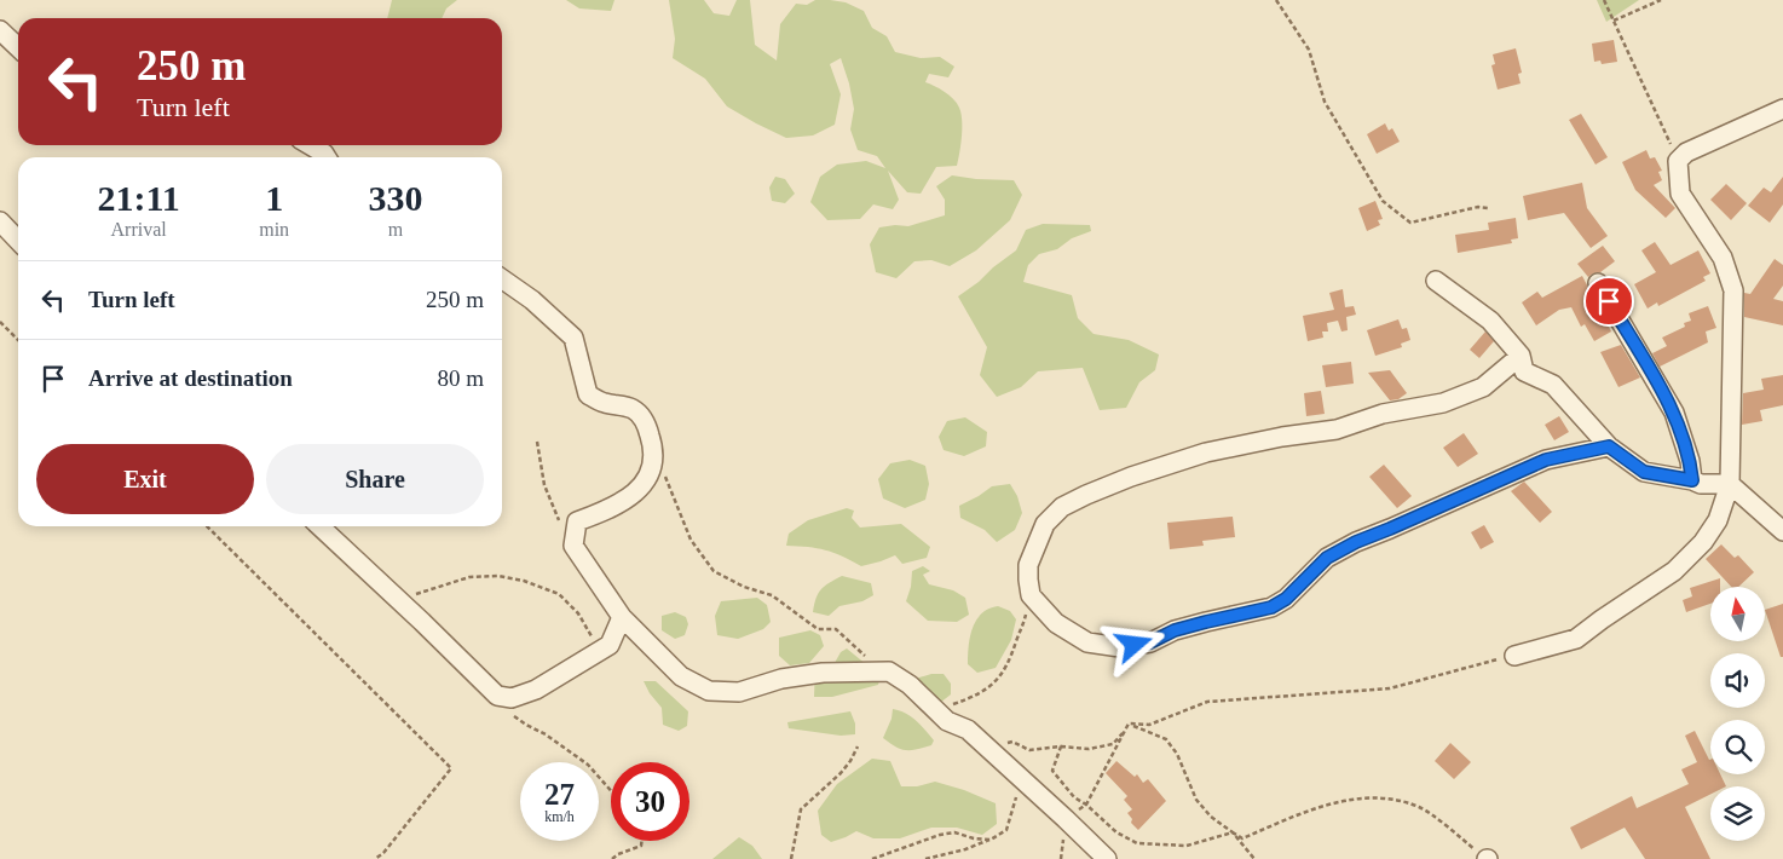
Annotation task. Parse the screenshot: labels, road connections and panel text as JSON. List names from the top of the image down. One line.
{"north":"top","page":{"turn":["250 m","Turn left"],"eta":["21:11","Arrival","1","min","330","m"],"list":[{"name":"Turn left","value":"250 m"},{"name":"Arrive at destination","value":"80 m"}],"buttons":["Exit","Share"],"speed":"27 km/h","limit":"30"}}
